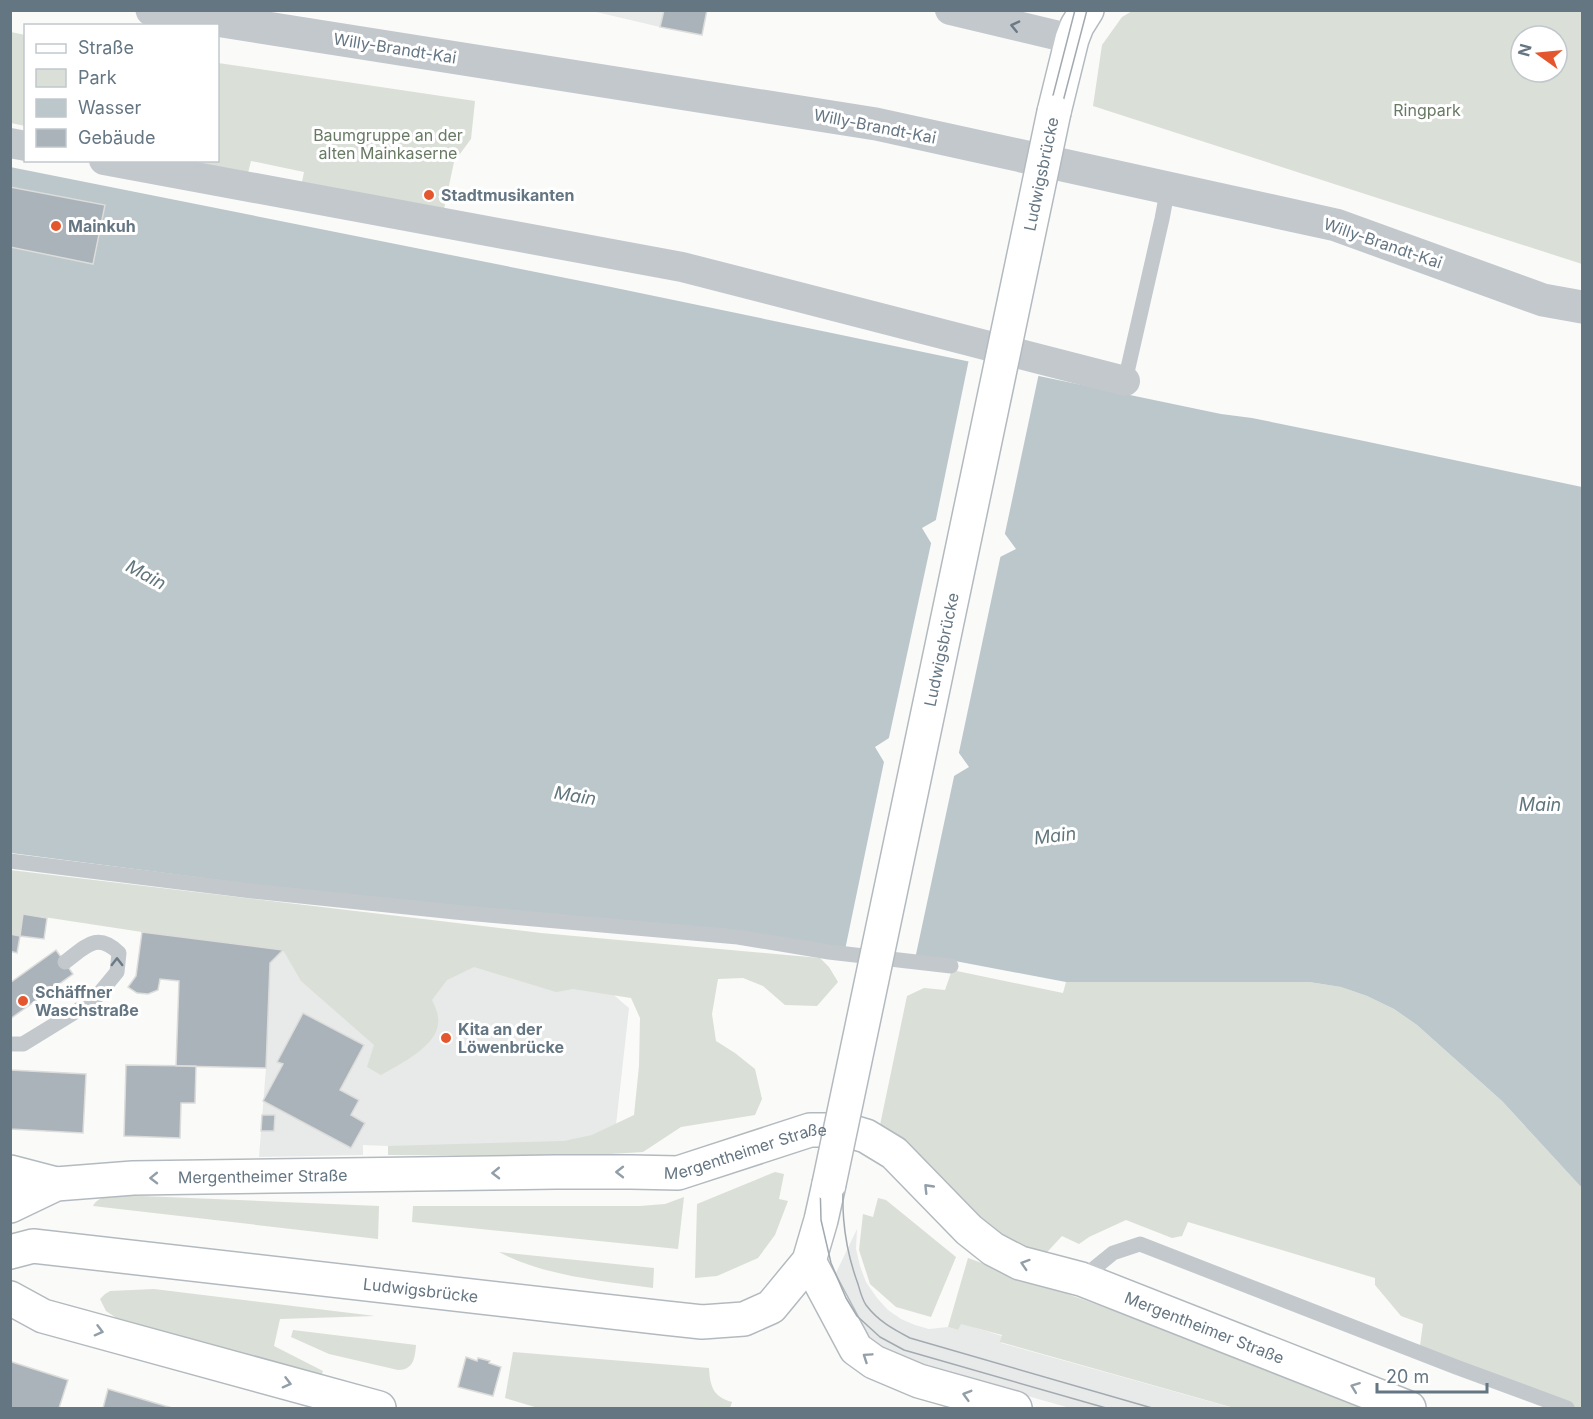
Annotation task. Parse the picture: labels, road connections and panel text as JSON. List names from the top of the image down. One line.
{"streets":{"main road":["Ludwigsbrücke","Mergentheimer Straße"],"street":["Willy-Brandt-Kai"]},"one_way":["Mergentheimer Straße"],"water":["Main"],"parks":["Ringpark","Baumgruppe an der alten Mainkaserne"],"places":["Stadtmusikanten","Mainkuh","Schäffner Waschstraße","Kita an der Löwenbrücke"],"legend":["Straße","Park","Wasser","Gebäude"],"scale_bar":"20 m","north":"left"}
